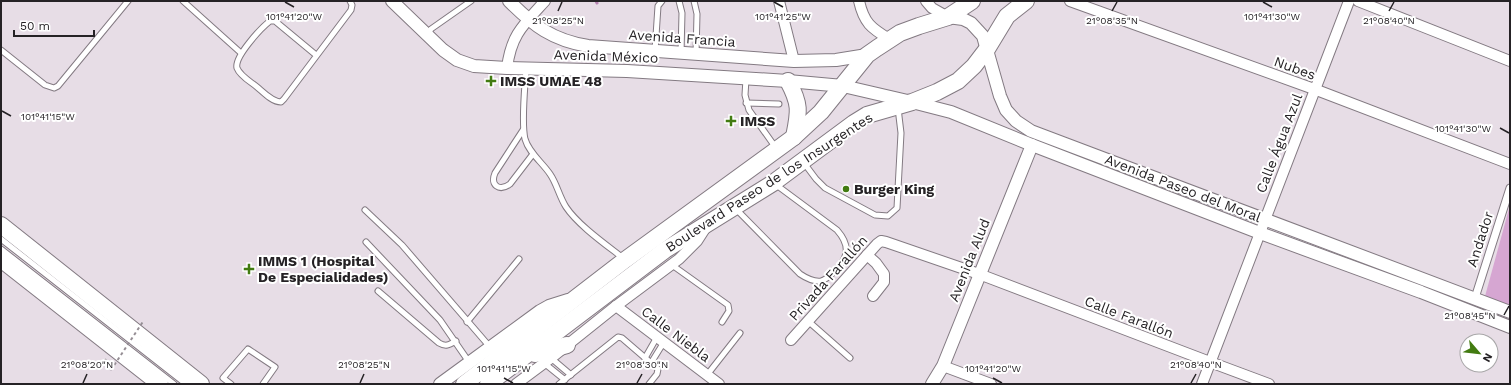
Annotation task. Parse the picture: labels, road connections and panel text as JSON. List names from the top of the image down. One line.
{"streets":{"main road":["Boulevard Paseo de los Insurgentes"],"street":["Avenida Francia","Avenida México","Nubes","Calle Água Azul","Avenida Paseo del Moral","Andador","Avenida Alud","Privada Farallón","Calle Farallón","Calle Niebla"]},"crossings":[["Avenida Francia","Boulevard Paseo de los Insurgentes"],["Avenida México","Boulevard Paseo de los Insurgentes"],["Avenida México","Avenida Paseo del Moral"],["Nubes","Calle Água Azul"],["Calle Água Azul","Avenida Paseo del Moral"],["Calle Água Azul","Calle Farallón"],["Boulevard Paseo de los Insurgentes","Avenida Paseo del Moral"],["Avenida Paseo del Moral","Andador"],["Avenida Paseo del Moral","Avenida Alud"],["Avenida Alud","Privada Farallón"],["Avenida Alud","Calle Farallón"],["Privada Farallón","Calle Farallón"]],"places":{"health":["IMSS UMAE 48","IMSS","IMMS 1 (Hospital De Especialidades)"],"other":["Burger King"]},"scale_bar":"50 m","north":"bottom right","coordinates":["101°41'20\"W","101°41'30\"W","101°41'25\"W","21°08'25\"N","21°08'35\"N","21°08'40\"N","101°41'15\"W","21°08'45\"N","21°08'20\"N","21°08'30\"N"]}
